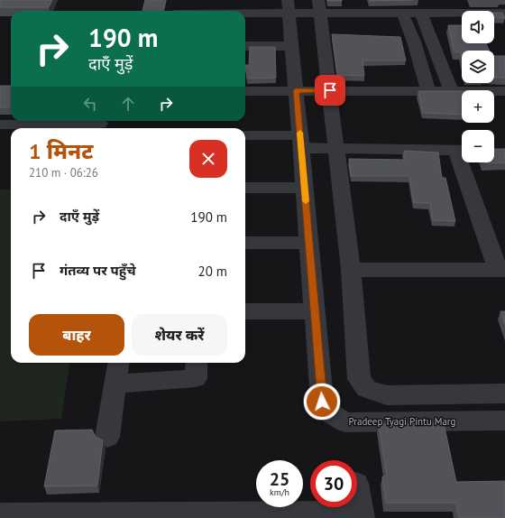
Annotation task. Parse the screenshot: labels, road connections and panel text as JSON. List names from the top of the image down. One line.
{"streets":{"street":["Pradeep Tyagi Pintu Marg"]},"page":{"map_buttons":["+","−"],"turn":["190 m","दाएँ मुड़ें"],"heading":["1 मिनट","210 m · 06:26"],"list":[{"name":"दाएँ मुड़ें","value":"190 m"},{"name":"गंतव्य पर पहुँचे","value":"20 m"}],"buttons":["बाहर","शेयर करें"],"speed":"25 km/h","limit":"30"}}
